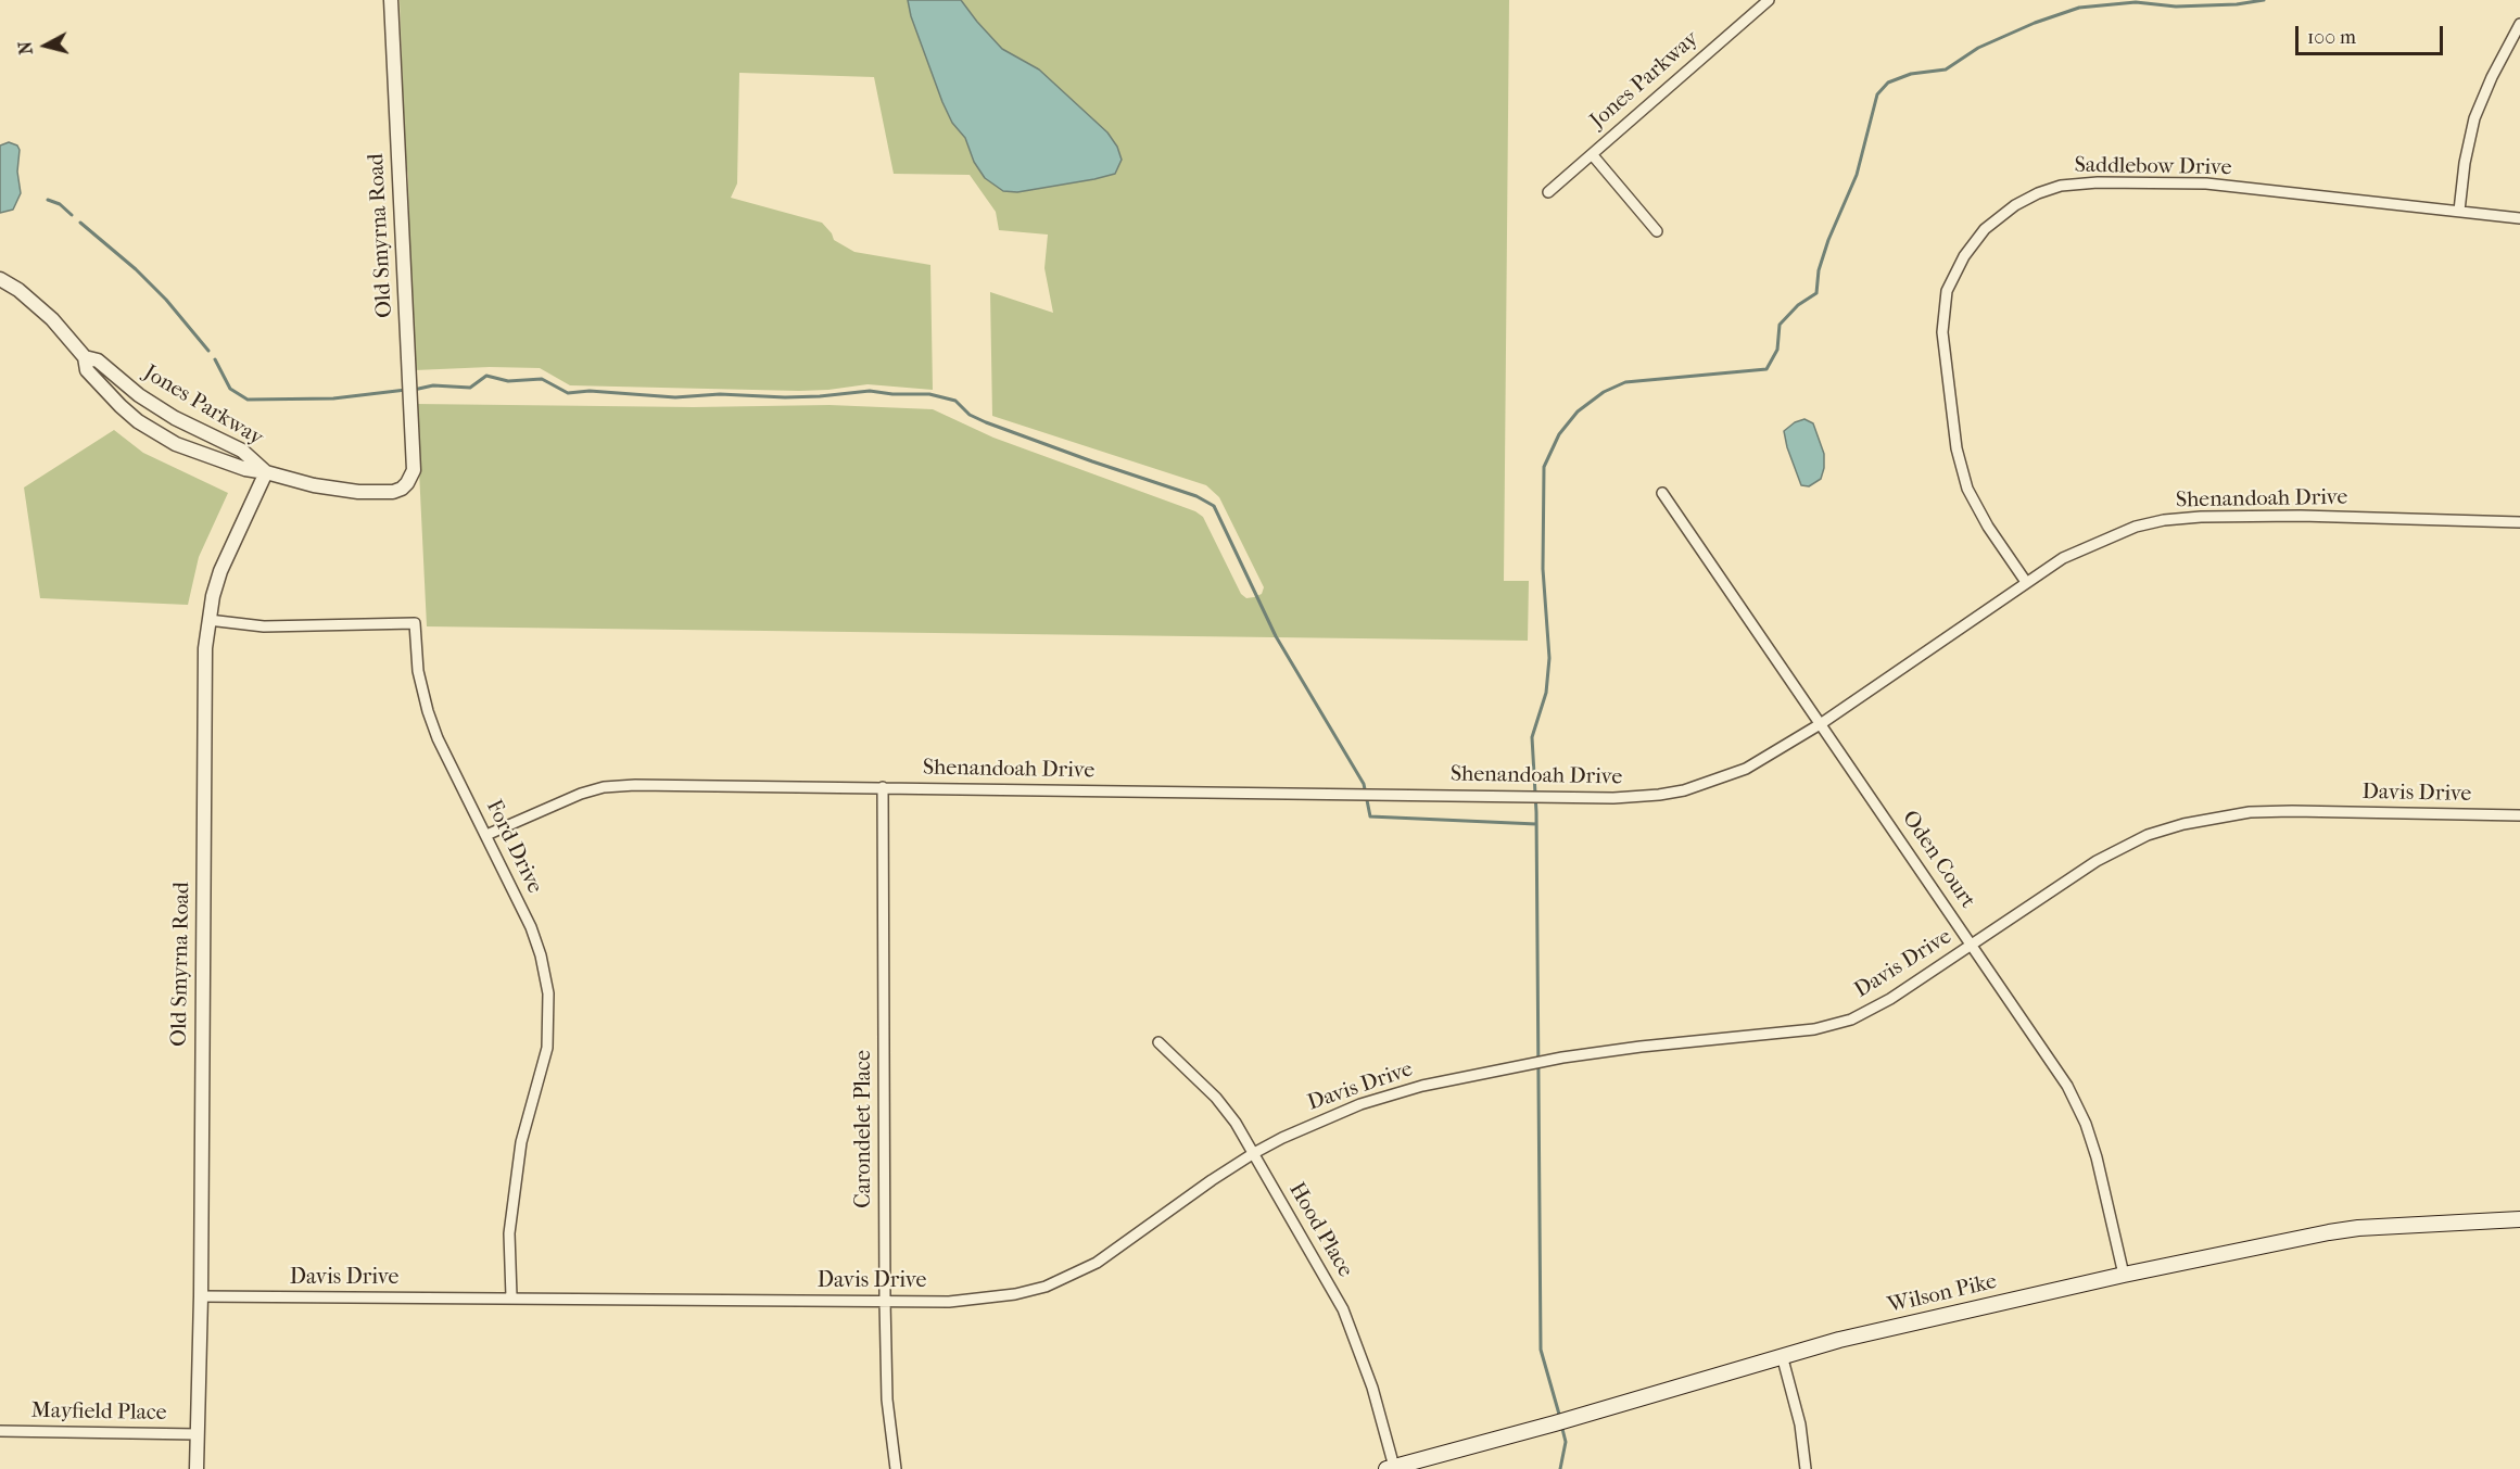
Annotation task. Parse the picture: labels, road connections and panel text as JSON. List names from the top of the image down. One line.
{"streets":{"main road":["Wilson Pike"],"street":["Jones Parkway","Saddlebow Drive","Old Smyrna Road","Shenandoah Drive","Davis Drive","Ford Drive","Oden Court","Carondelet Place","Hood Place","Mayfield Place"]},"crossings":[["Jones Parkway","Old Smyrna Road"],["Saddlebow Drive","Shenandoah Drive"],["Old Smyrna Road","Davis Drive"],["Old Smyrna Road","Ford Drive"],["Old Smyrna Road","Mayfield Place"],["Shenandoah Drive","Ford Drive"],["Shenandoah Drive","Oden Court"],["Shenandoah Drive","Carondelet Place"],["Davis Drive","Ford Drive"],["Davis Drive","Oden Court"],["Davis Drive","Carondelet Place"],["Davis Drive","Hood Place"],["Oden Court","Wilson Pike"],["Hood Place","Wilson Pike"]],"scale_bar":"100 m","north":"left"}
